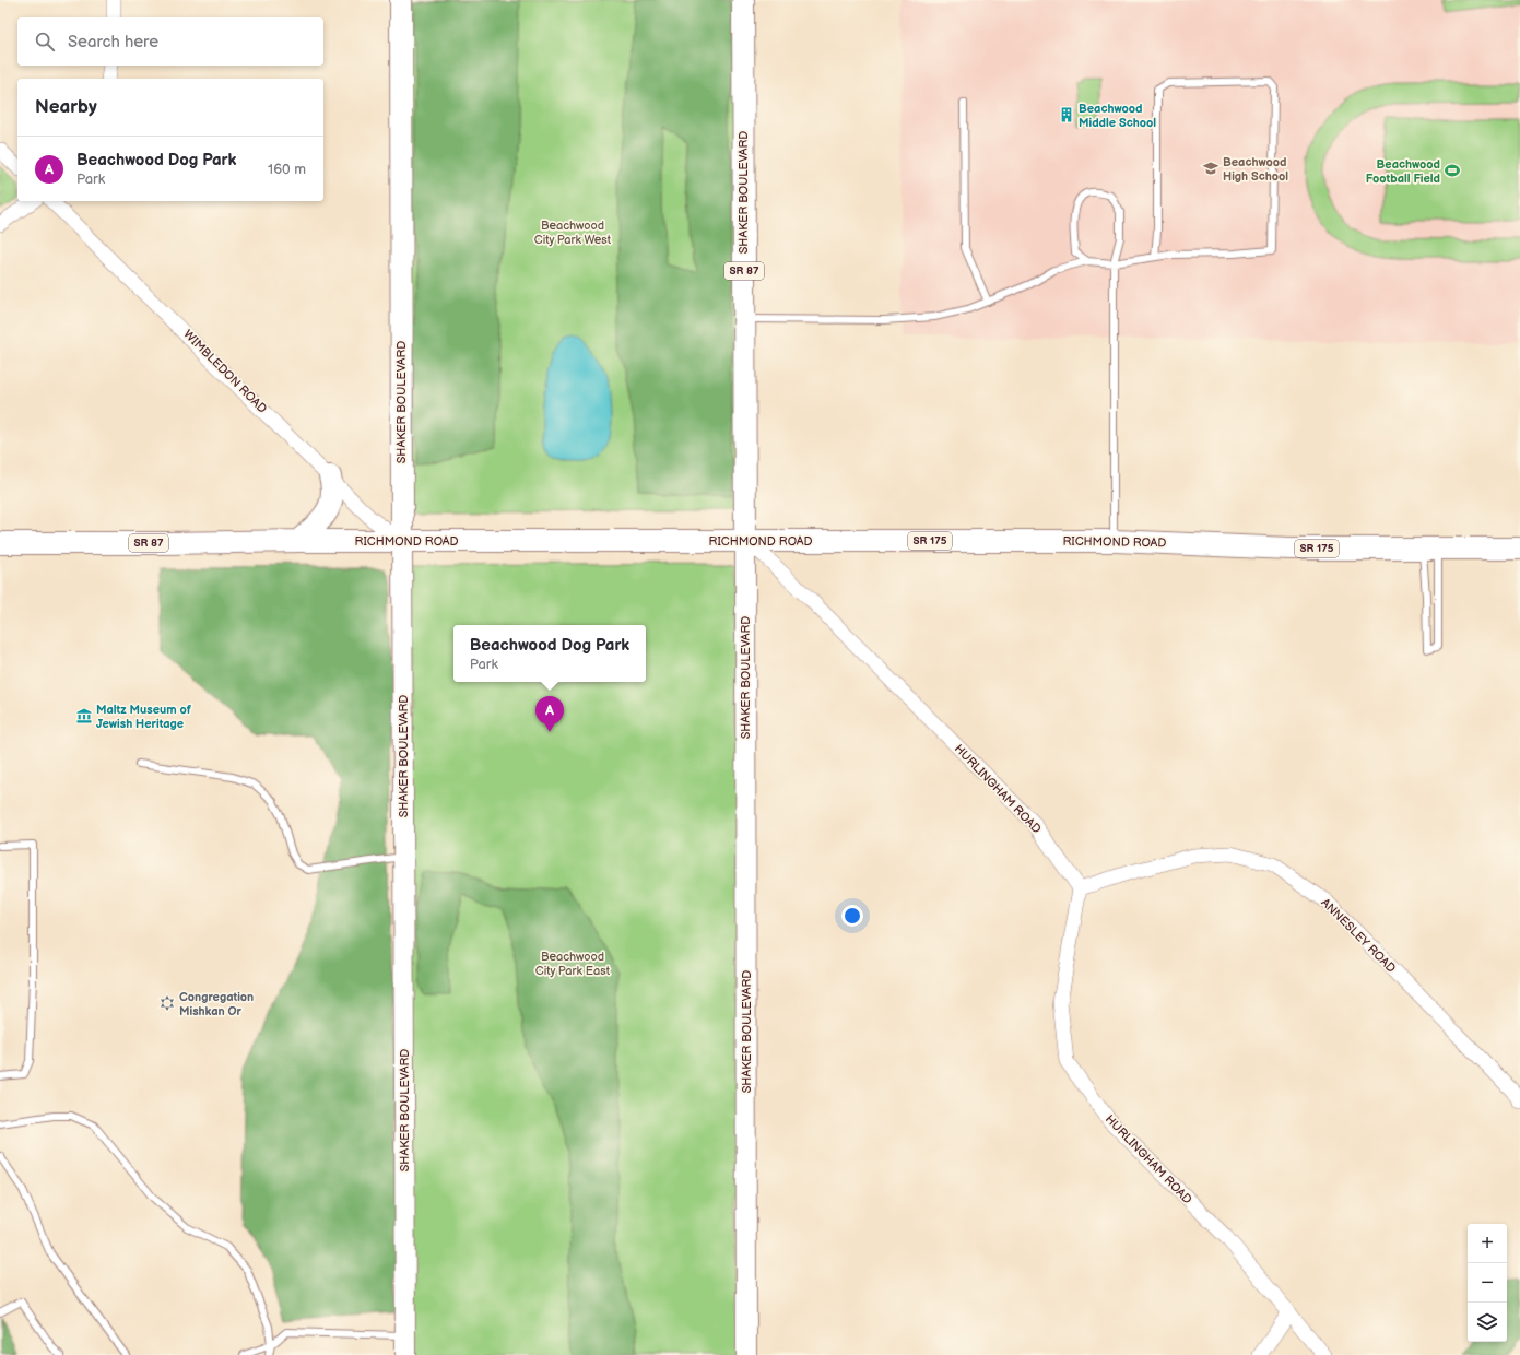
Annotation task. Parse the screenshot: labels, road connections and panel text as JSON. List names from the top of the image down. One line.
{"streets":{"main road":["SHAKER BOULEVARD","SR 87","RICHMOND ROAD","SR 175"],"street":["WIMBLEDON ROAD","HURLINGHAM ROAD","ANNESLEY ROAD"]},"crossings":[["SHAKER BOULEVARD","WIMBLEDON ROAD"],["SHAKER BOULEVARD","RICHMOND ROAD"],["SHAKER BOULEVARD","HURLINGHAM ROAD"],["WIMBLEDON ROAD","RICHMOND ROAD"],["RICHMOND ROAD","HURLINGHAM ROAD"],["HURLINGHAM ROAD","ANNESLEY ROAD"]],"parks":["Beachwood City Park West","Beachwood City Park East"],"places":{"building":["Beachwood Middle School"],"school or university":["Beachwood High School"],"sports":["Beachwood Football Field"],"museum":["Maltz Museum of Jewish Heritage"],"synagogue":["Congregation Mishkan Or"]},"page":{"search":"Search here","heading":"Nearby","list":[{"mark":"A","name":"Beachwood Dog Park","note":"Park","value":"160 m"}],"popup":["Beachwood Dog Park","Park"],"pins":"A","map_buttons":["+","−"]}}
